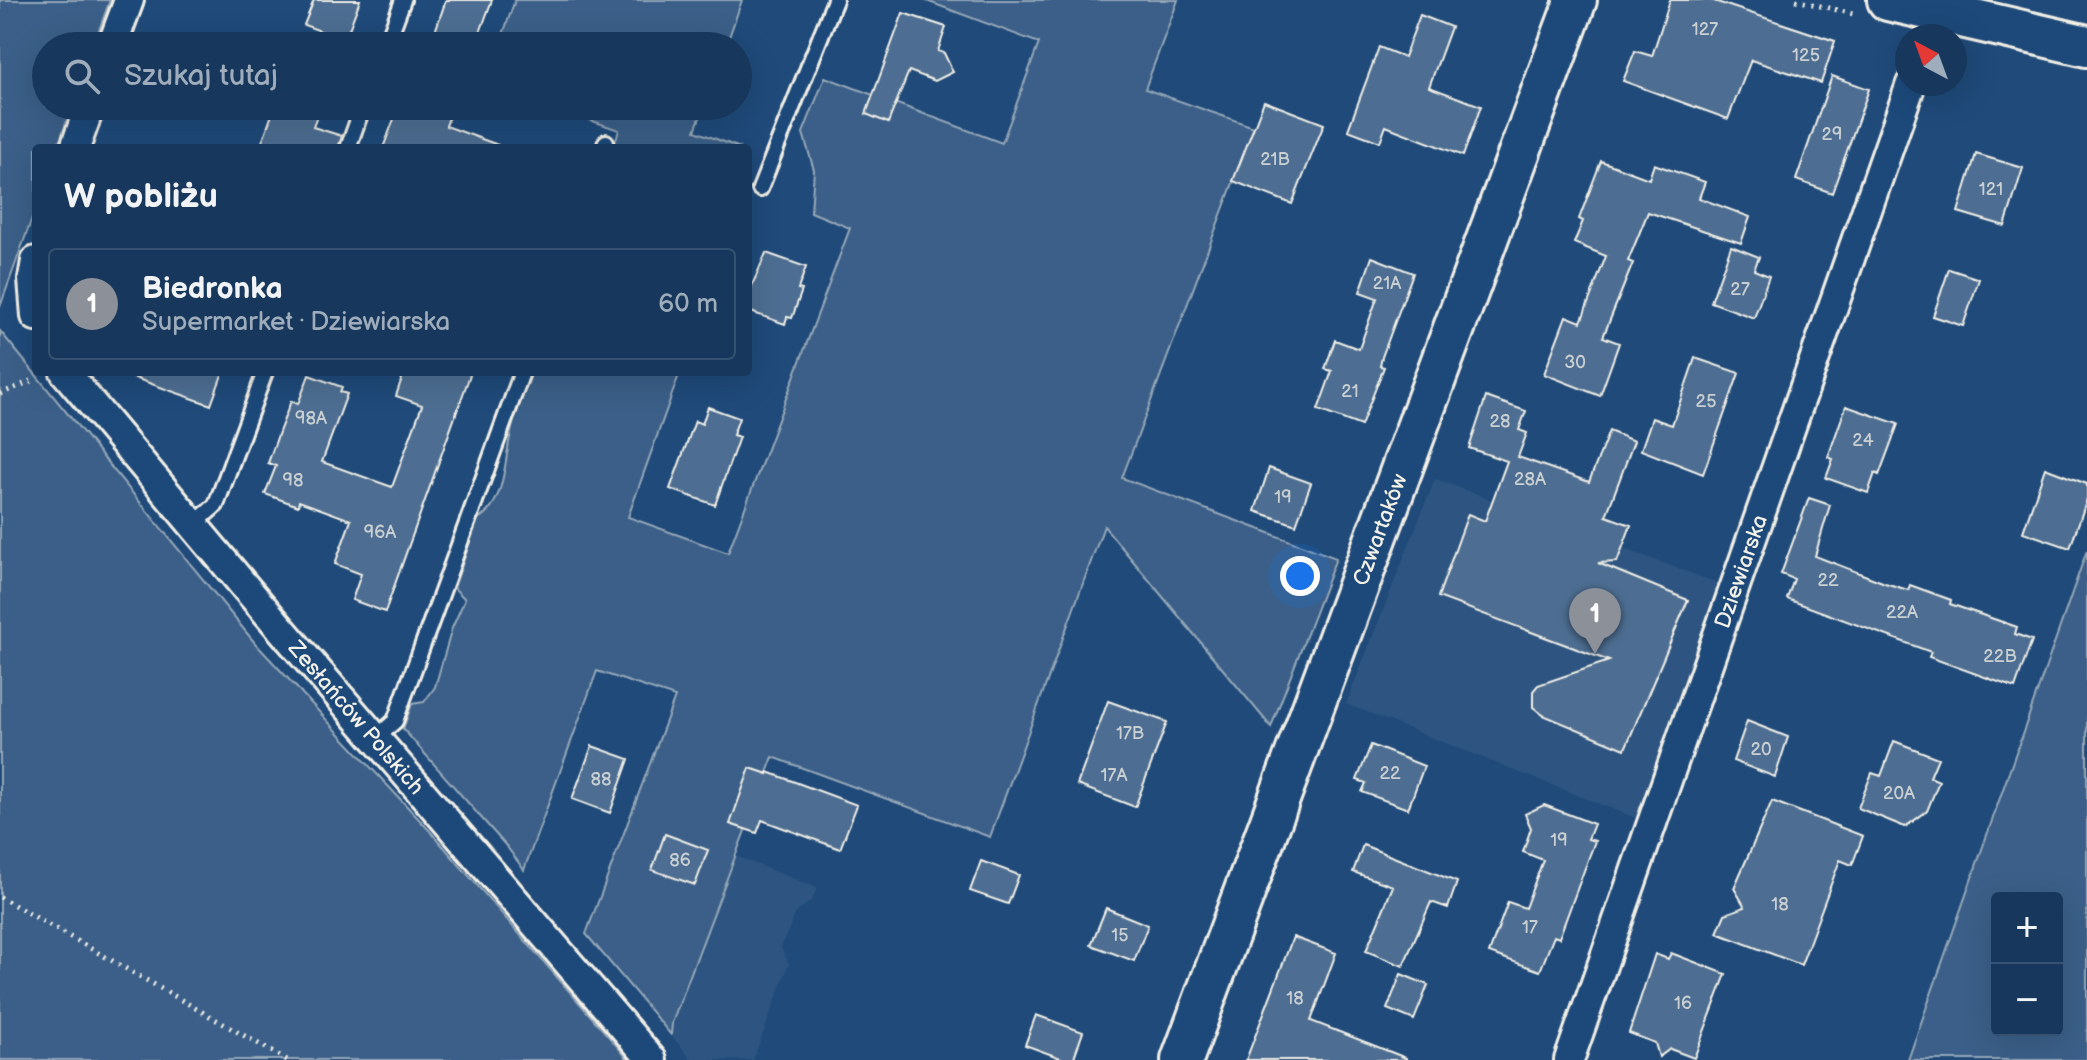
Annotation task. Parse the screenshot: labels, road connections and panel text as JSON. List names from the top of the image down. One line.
{"streets":{"street":["Czwartaków","Dziewiarska","Zesłańców Polskich"]},"house_numbers":["127","125","29","21B","121","21A","27","30","21","25","98A","28","24","28A","98","19","96A","22","22A","22B","17B","20","22","17A","88","20A","19","86","18","17","15","18","16"],"north":"top left","page":{"search":"Szukaj tutaj","heading":"W pobliżu","list":[{"mark":"1","name":"Biedronka","note":"Supermarket · Dziewiarska","value":"60 m"}],"pins":"1","map_buttons":["+","−"]}}
